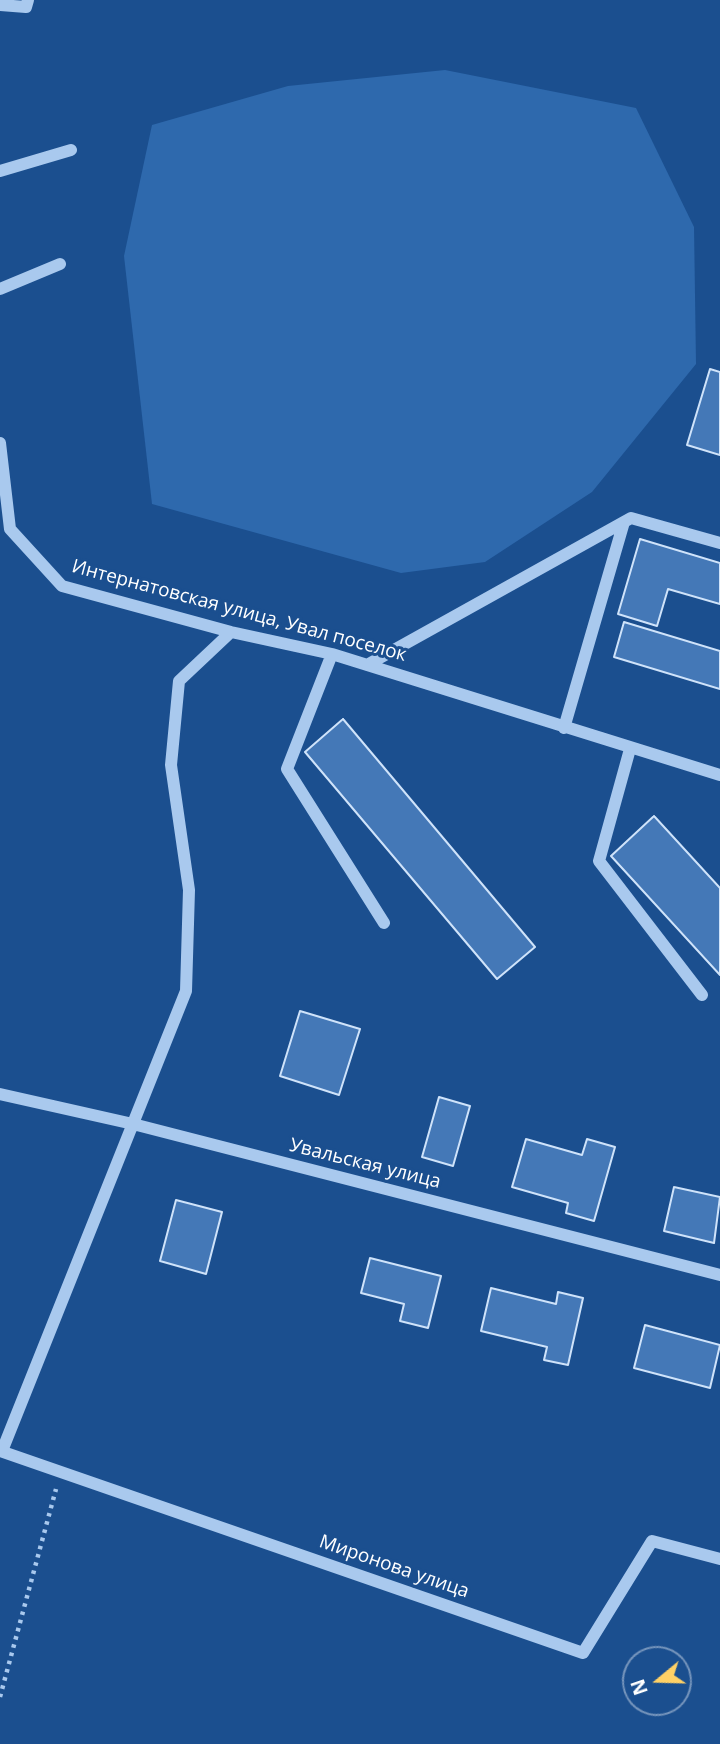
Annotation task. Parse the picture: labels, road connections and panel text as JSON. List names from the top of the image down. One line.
{"streets":{"street":["Интернатовская улица, Увал поселок","Увальская улица","Миронова улица"]},"north":"left"}
